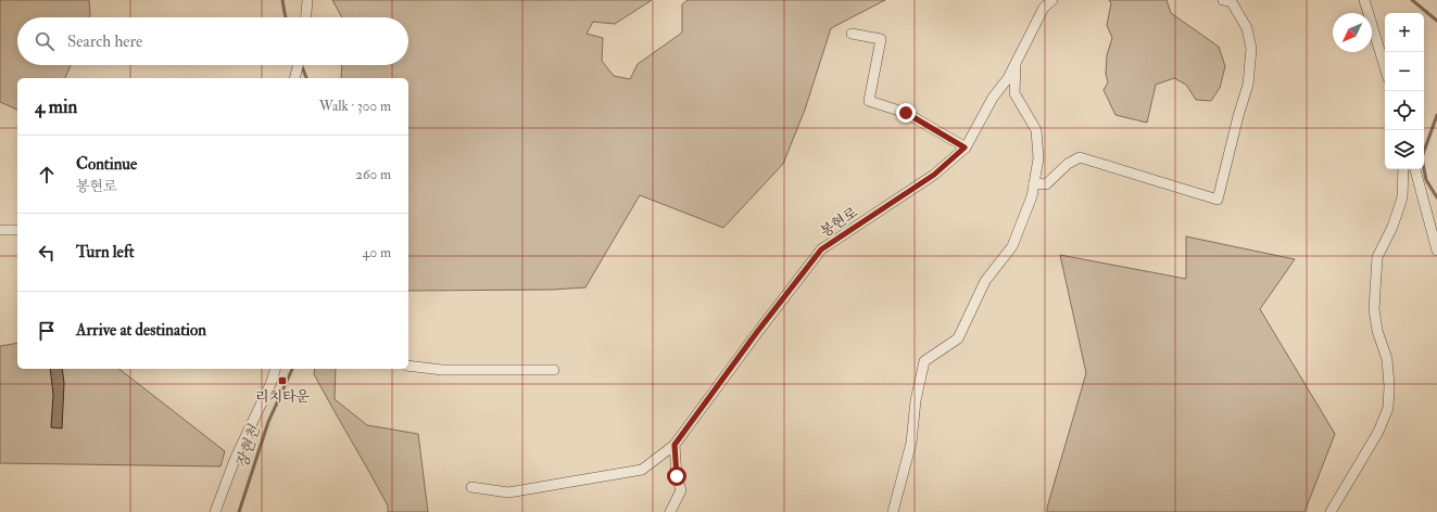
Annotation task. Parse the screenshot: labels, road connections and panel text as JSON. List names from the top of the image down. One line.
{"streets":{"street":["봉현로"]},"water":["장현천"],"places":{"transit":["리치타운"]},"north":"bottom left","page":{"map_buttons":["+","−"],"search":"Search here","heading":["4 min","Walk · 300 m"],"list":[["Continue","봉현로","260 m"],["Turn left","40 m"],"Arrive at destination"]}}
